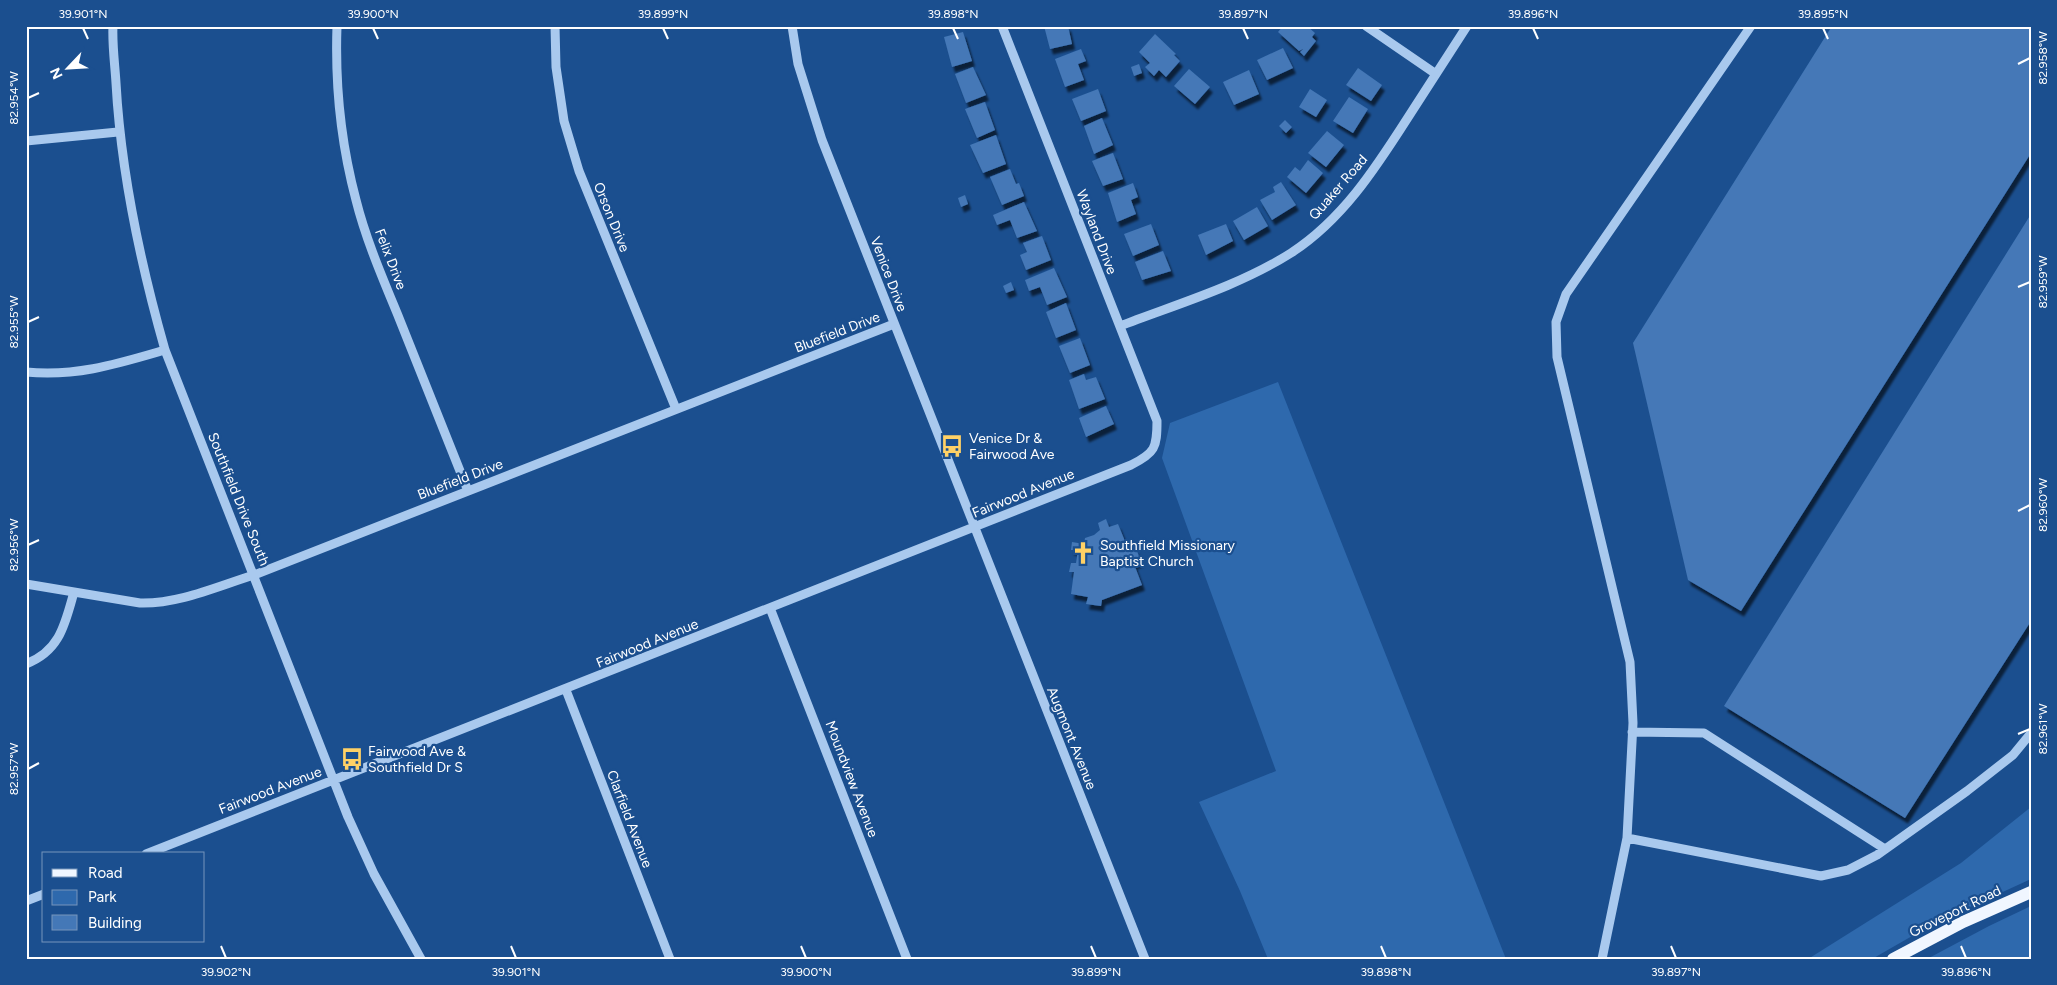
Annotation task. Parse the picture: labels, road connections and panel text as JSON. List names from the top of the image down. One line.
{"streets":{"main road":["Groveport Road"],"street":["Quaker Road","Orson Drive","Wayland Drive","Felix Drive","Venice Drive","Bluefield Drive","Fairwood Avenue","Southfield Drive South","Augmont Avenue","Moundview Avenue","Clarfield Avenue"]},"crossings":[["Quaker Road","Wayland Drive"],["Orson Drive","Bluefield Drive"],["Wayland Drive","Fairwood Avenue"],["Felix Drive","Bluefield Drive"],["Venice Drive","Bluefield Drive"],["Venice Drive","Fairwood Avenue"],["Venice Drive","Augmont Avenue"],["Bluefield Drive","Southfield Drive South"],["Fairwood Avenue","Southfield Drive South"],["Fairwood Avenue","Augmont Avenue"],["Fairwood Avenue","Moundview Avenue"],["Fairwood Avenue","Clarfield Avenue"]],"places":{"bus stop":["Venice Dr & Fairwood Ave","Fairwood Ave & Southfield Dr S"],"church":["Southfield Missionary Baptist Church"]},"legend":["Road","Park","Building"],"north":"bottom left","coordinates":["39.901°N","39.900°N","39.899°N","39.898°N","39.897°N","39.896°N","39.895°N","82.958°W","82.954°W","82.959°W","82.955°W","82.960°W","82.956°W","82.961°W","82.957°W","39.902°N"]}
